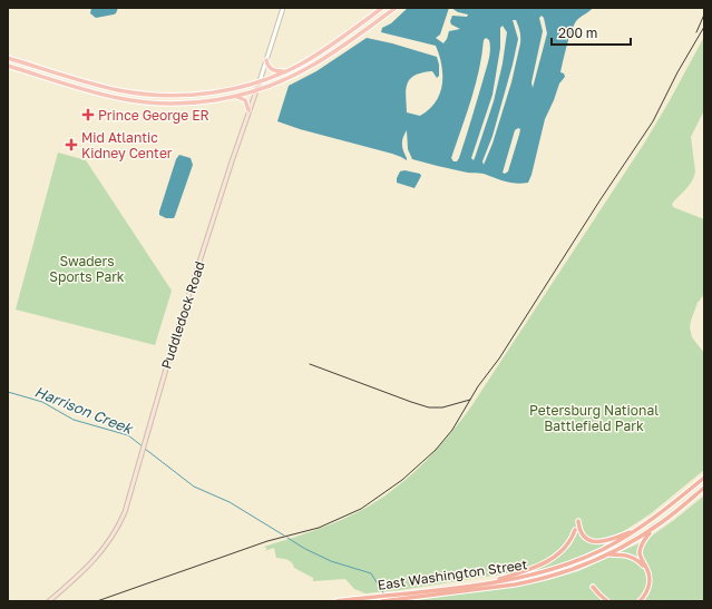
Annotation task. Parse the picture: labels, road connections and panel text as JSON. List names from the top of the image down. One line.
{"streets":{"highway":["East Washington Street"],"main road":["Puddledock Road"]},"water":["Harrison Creek"],"parks":["Swaders Sports Park","Petersburg National Battlefield Park"],"places":{"health":["Prince George ER","Mid Atlantic Kidney Center"]},"scale_bar":"200 m"}
